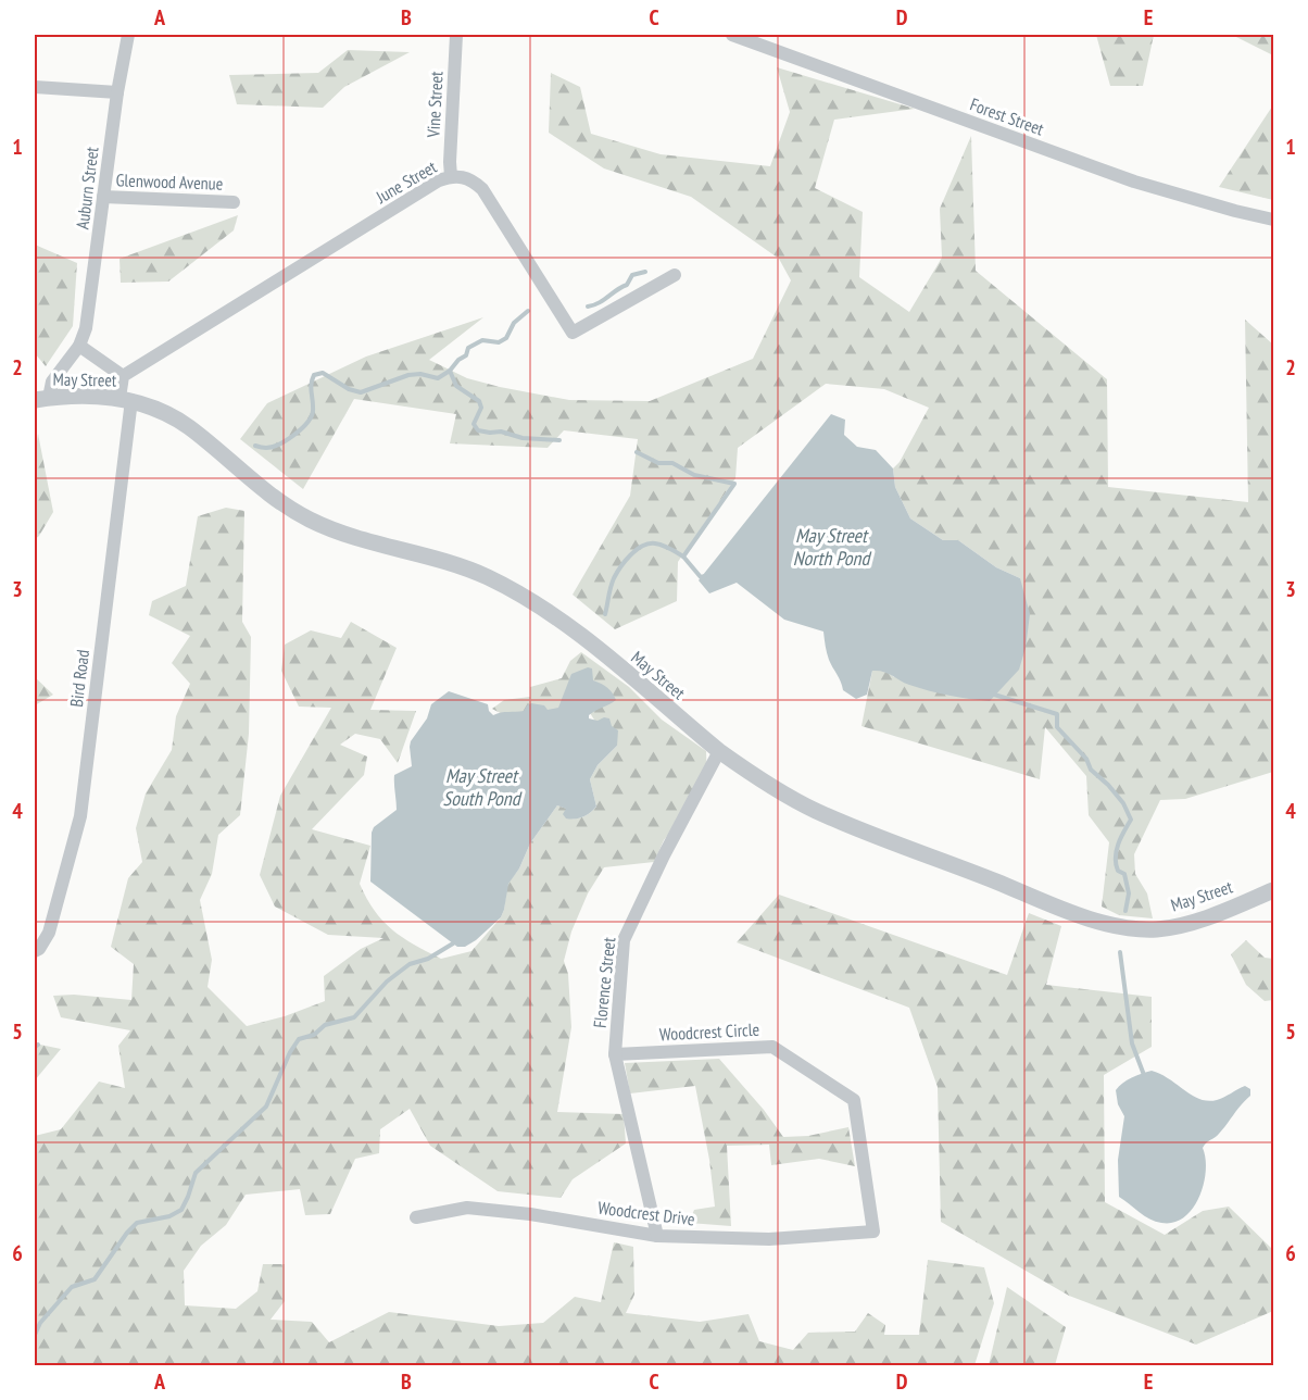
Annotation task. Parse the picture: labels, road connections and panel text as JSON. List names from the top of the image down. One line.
{"streets":{"street":["Vine Street","Forest Street","Glenwood Avenue","June Street","Auburn Street","May Street","Bird Road","Florence Street","Woodcrest Circle","Woodcrest Drive"]},"crossings":[["Vine Street","June Street"],["Glenwood Avenue","Auburn Street"],["Auburn Street","May Street"],["May Street","Bird Road"],["May Street","Florence Street"],["Florence Street","Woodcrest Circle"],["Florence Street","Woodcrest Drive"],["Woodcrest Circle","Woodcrest Drive"]],"water":["May Street North Pond","May Street South Pond"],"grid":{"columns":["A","B","C","D","E"],"rows":["1","2","3","4","5","6"]}}
